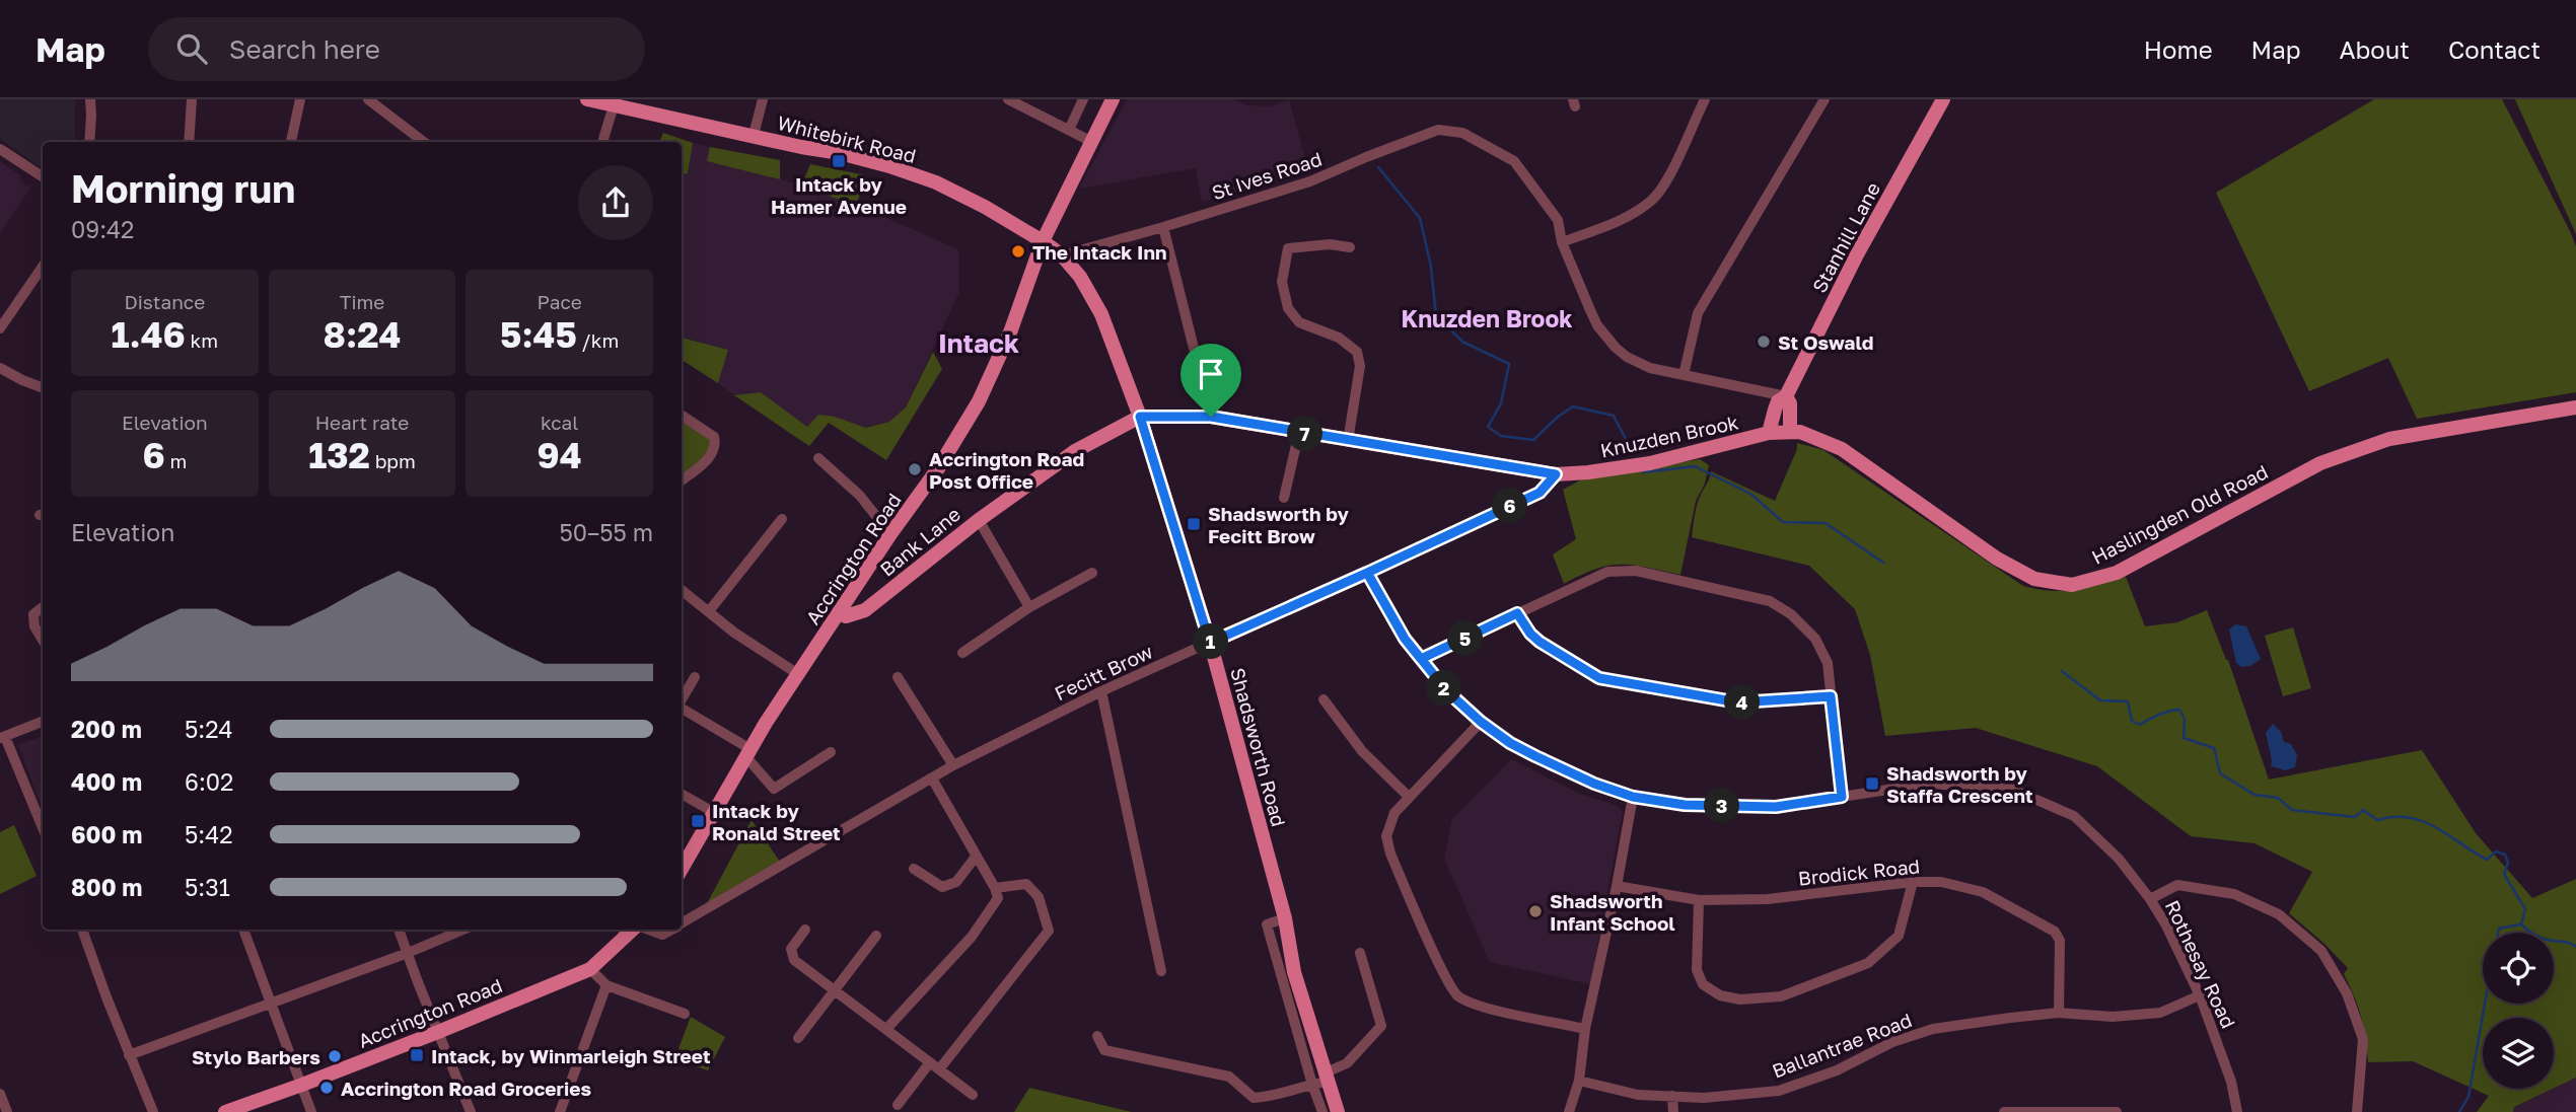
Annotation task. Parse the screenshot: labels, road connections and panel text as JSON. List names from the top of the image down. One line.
{"streets":{"main road":["Whitebirk Road","Stanhill Lane","Knuzden Brook","Haslingden Old Road","Bank Lane","Accrington Road","Shadsworth Road"],"street":["St Ives Road","Fecitt Brow","Brodick Road","Rothesay Road","Ballantrae Road"]},"crossings":[["Whitebirk Road","Accrington Road"],["Whitebirk Road","Shadsworth Road"],["St Ives Road","Stanhill Lane"],["St Ives Road","Shadsworth Road"],["Stanhill Lane","Knuzden Brook"],["Knuzden Brook","Haslingden Old Road"],["Knuzden Brook","Bank Lane"],["Knuzden Brook","Fecitt Brow"],["Bank Lane","Accrington Road"],["Bank Lane","Fecitt Brow"],["Bank Lane","Shadsworth Road"],["Accrington Road","Shadsworth Road"],["Fecitt Brow","Shadsworth Road"],["Fecitt Brow","Rothesay Road"],["Brodick Road","Ballantrae Road"],["Rothesay Road","Ballantrae Road"]],"districts":["Knuzden Brook","Intack"],"places":{"transit":["Intack by Hamer Avenue","Shadsworth by Fecitt Brow","Shadsworth by Staffa Crescent","Intack by Ronald Street","Intack, by Winmarleigh Street"],"other":["The Intack Inn","St Oswald","Accrington Road Post Office","Shadsworth Infant School","Stylo Barbers","Accrington Road Groceries"]},"page":{"header":"Map","search":"Search here","nav":["Home","Map","About","Contact"],"heading":["Morning run","09:42"],"stats":[["Distance","1.46 km"],["Time","8:24"],["Pace","5:45 /km"],["Elevation","6 m"],["Heart rate","132 bpm"],["kcal","94"]],"pins":["7","6","5","1","2","4","3"],"chart":["Elevation","50–55 m"],"list":[{"name":"200 m","note":"5:24"},{"name":"400 m","note":"6:02"},{"name":"600 m","note":"5:42"},{"name":"800 m","note":"5:31"}]}}
